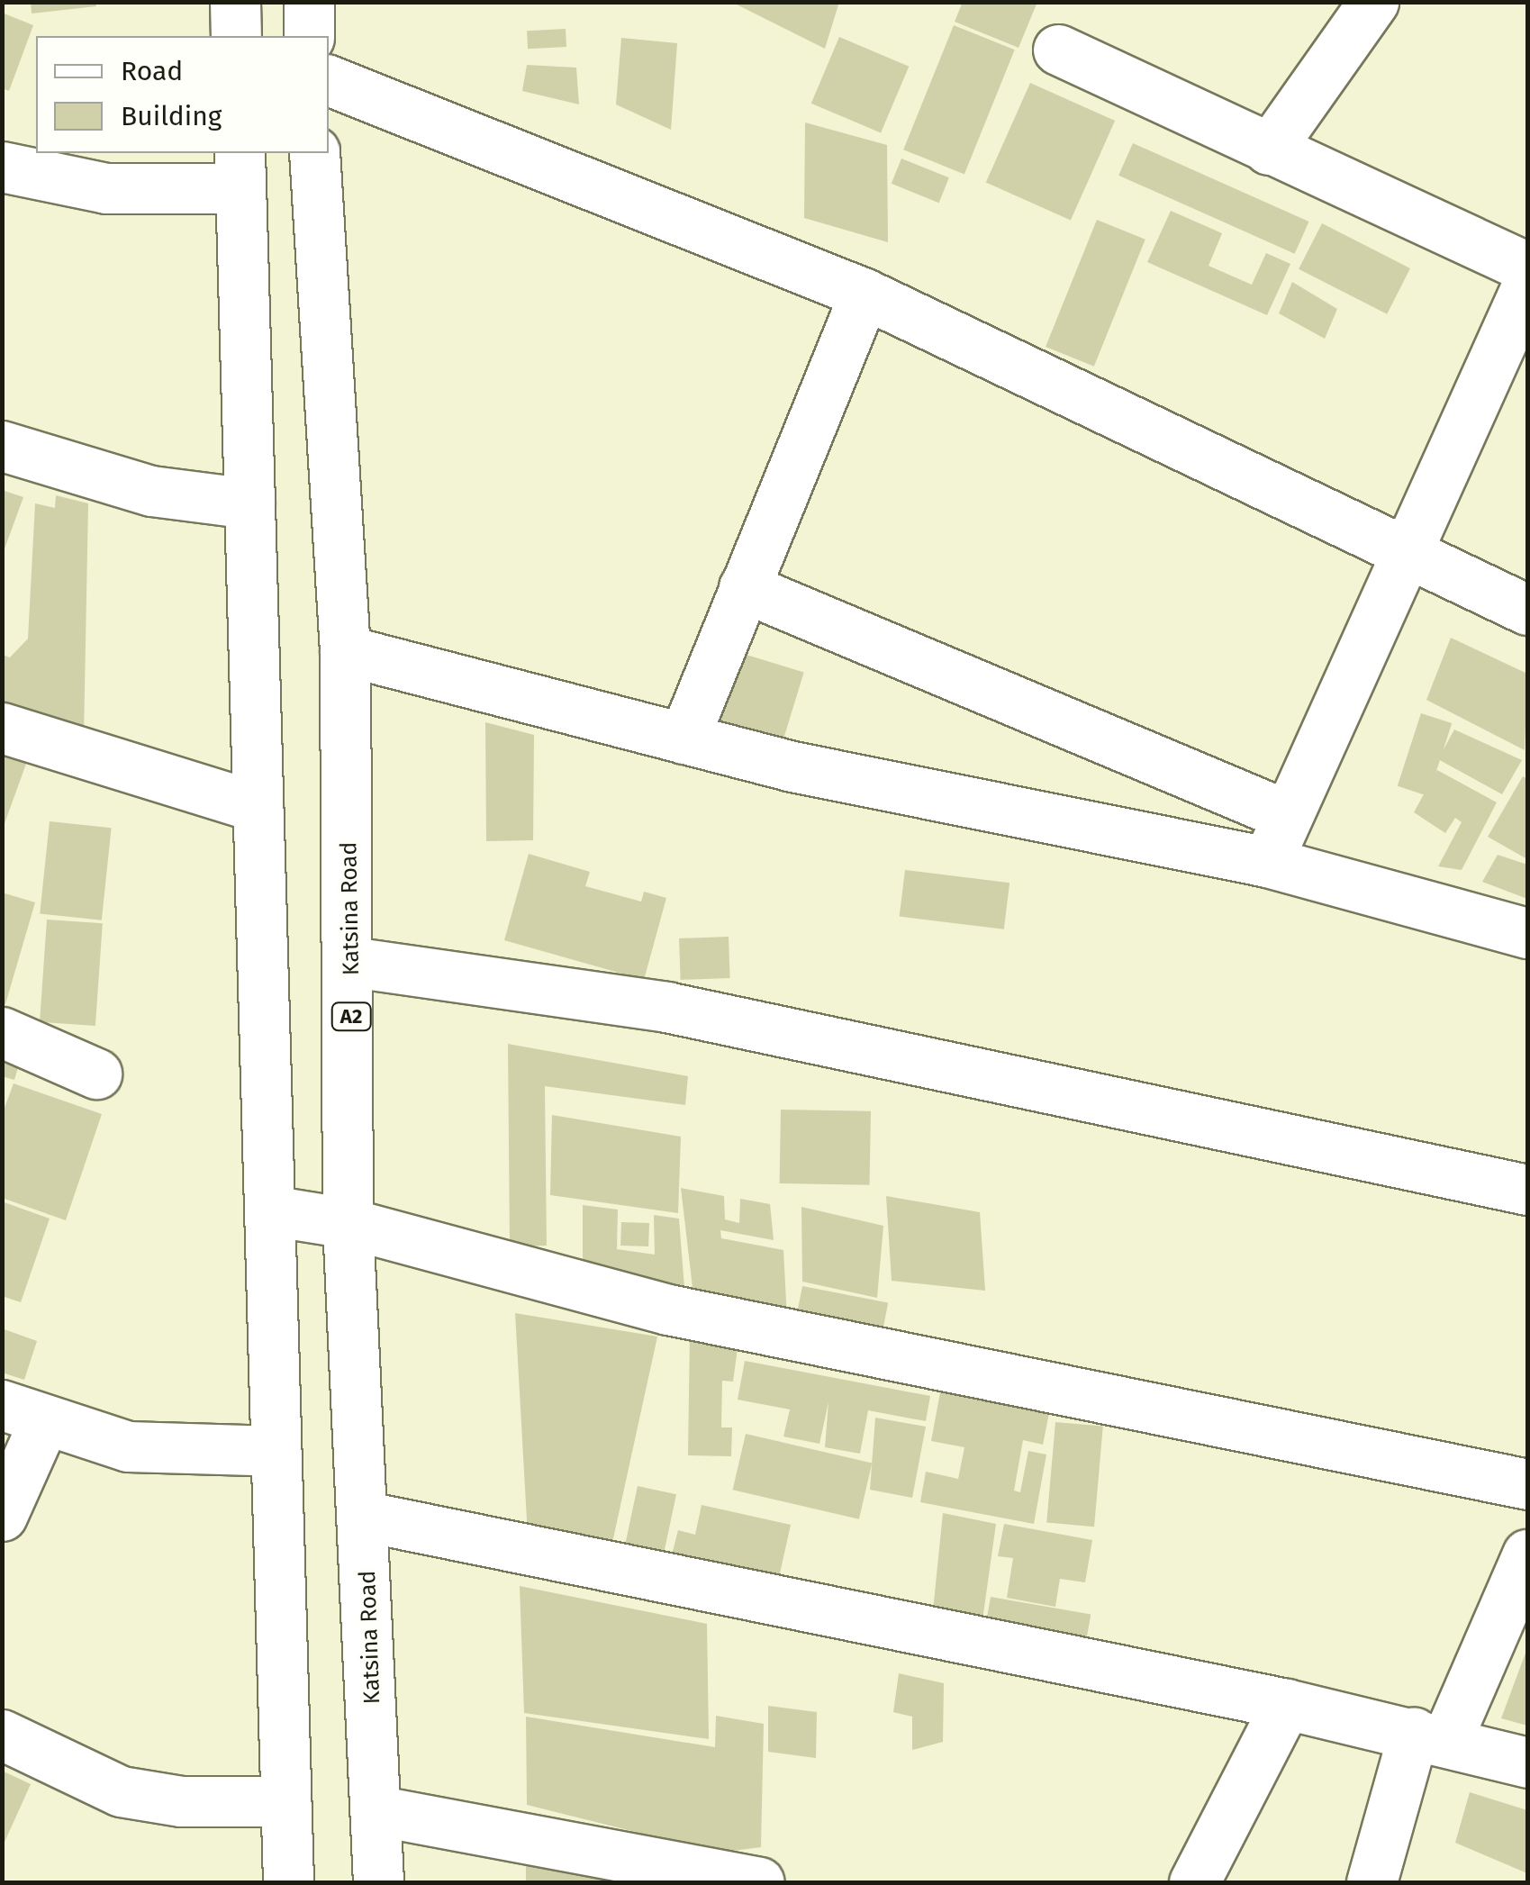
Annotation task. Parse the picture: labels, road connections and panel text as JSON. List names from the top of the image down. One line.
{"streets":{"main road":["Katsina Road","A2"]},"legend":["Road","Building"]}
